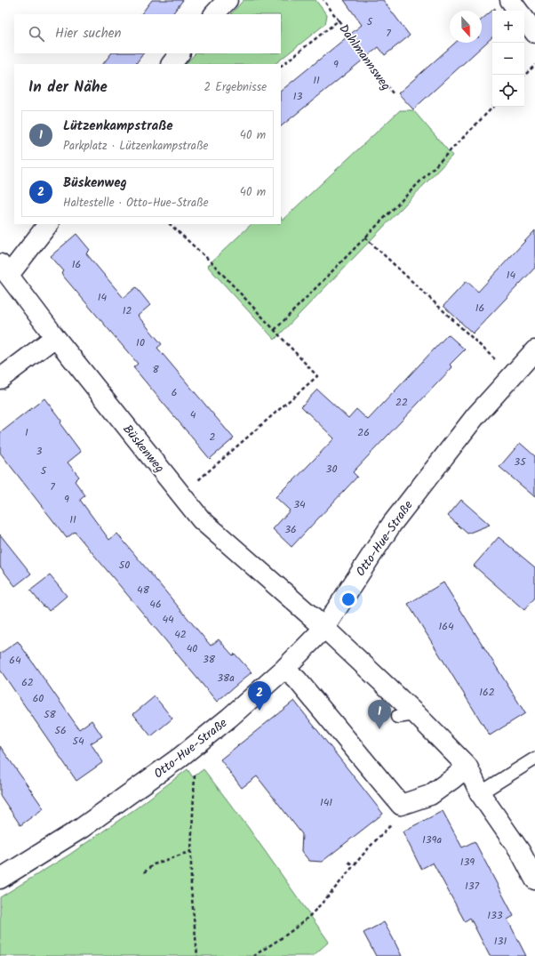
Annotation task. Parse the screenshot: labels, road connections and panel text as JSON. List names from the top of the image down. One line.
{"streets":{"street":["Büskenweg","Otto-Hue-Straße"],"path":["Dahlmannsweg"]},"crossings":[["Büskenweg","Otto-Hue-Straße"]],"house_numbers":["5","7","9","11","13","16","14","14","16","12","10","8","6","22","4","1","26","2","3","35","30","5","7","9","34","11","36","50","48","46","44","164","42","40","38","64","38a","62","162","60","58","56","54","141","139a","139","137","133","131"],"north":"bottom","page":{"map_buttons":["+","−"],"search":"Hier suchen","heading":["In der Nähe","2 Ergebnisse"],"list":[{"mark":"1","name":"Lützenkampstraße","note":"Parkplatz · Lützenkampstraße","value":"40 m"},{"mark":"2","name":"Büskenweg","note":"Haltestelle · Otto-Hue-Straße","value":"40 m"}],"pins":["2","1"]}}
